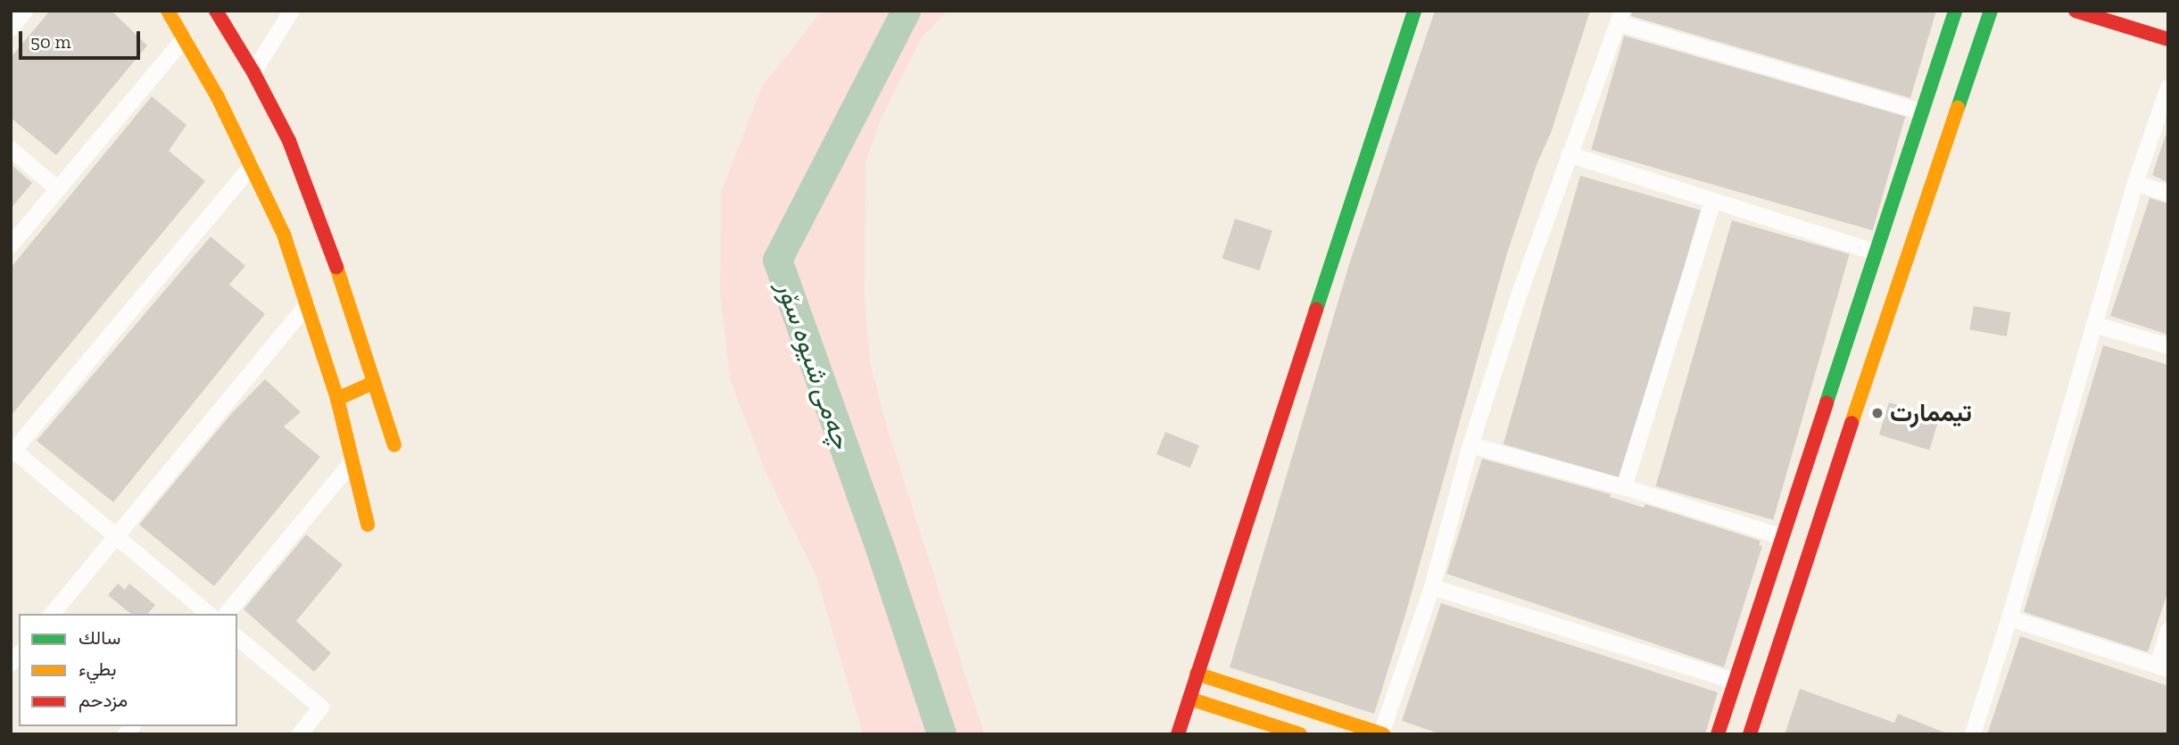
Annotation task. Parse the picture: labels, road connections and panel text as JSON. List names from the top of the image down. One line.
{"water":["چەمی شیوە سۆر"],"places":["تیممارت"],"legend":["سالك","بطيء","مزدحم"],"scale_bar":"50 m"}
